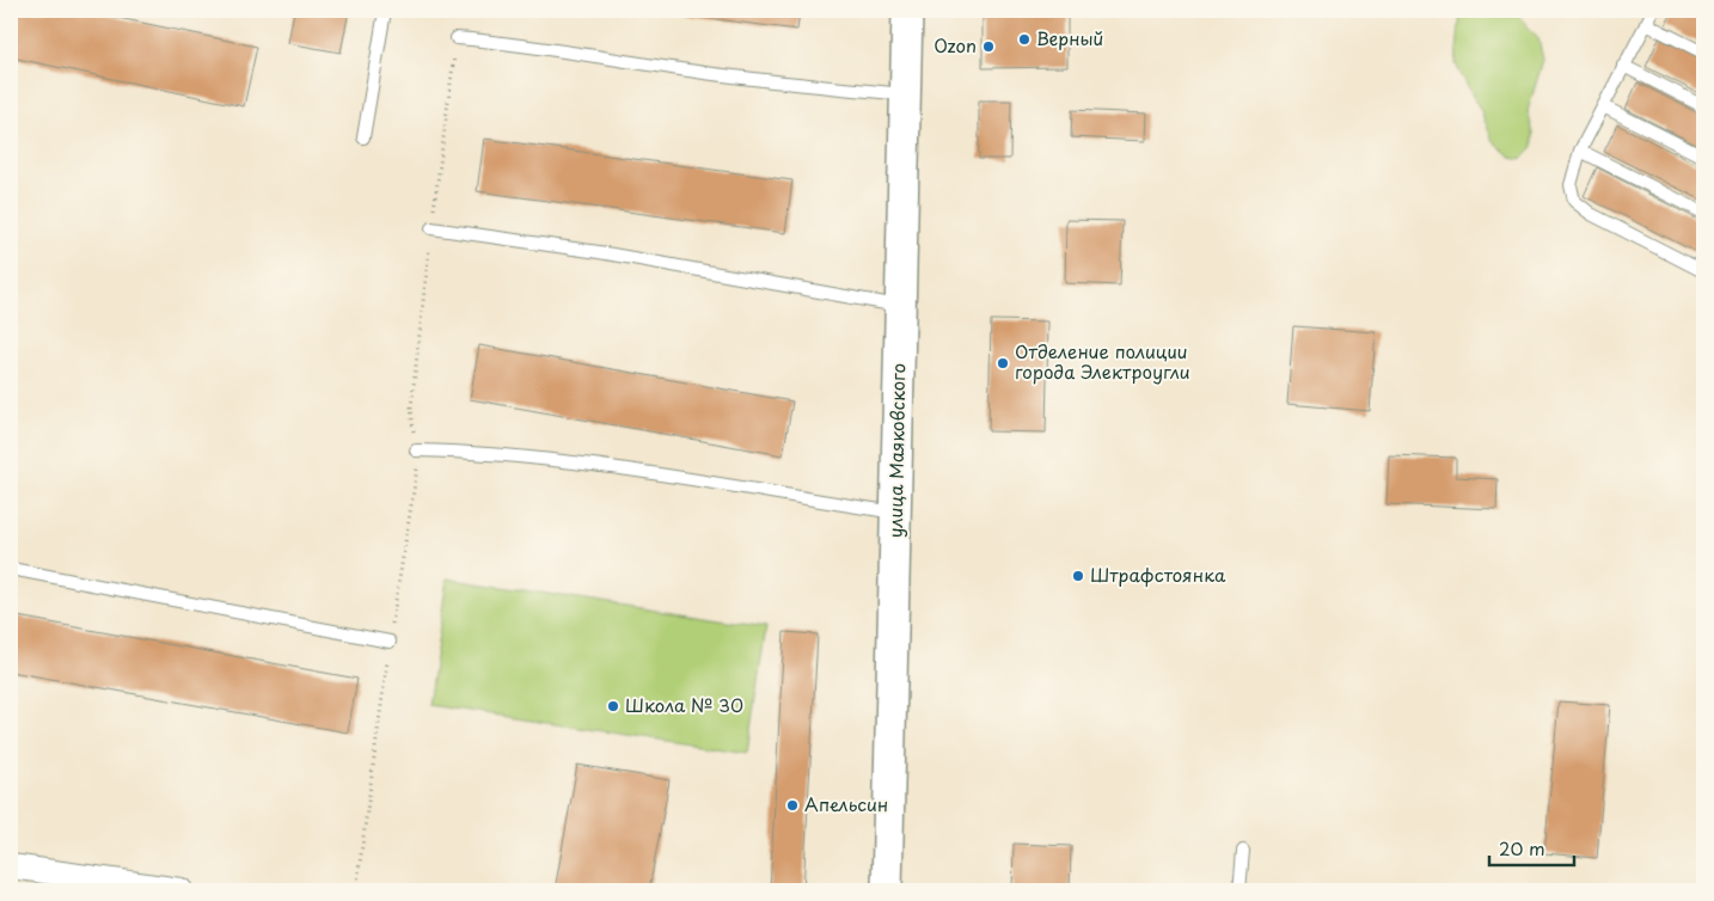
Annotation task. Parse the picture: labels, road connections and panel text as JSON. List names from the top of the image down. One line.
{"streets":{"street":["улица Маяковского"]},"places":["Верный","Ozon","Отделение полиции города Электроугли","Штрафстоянка","Школа № 30","Апельсин"],"scale_bar":"20 m"}
